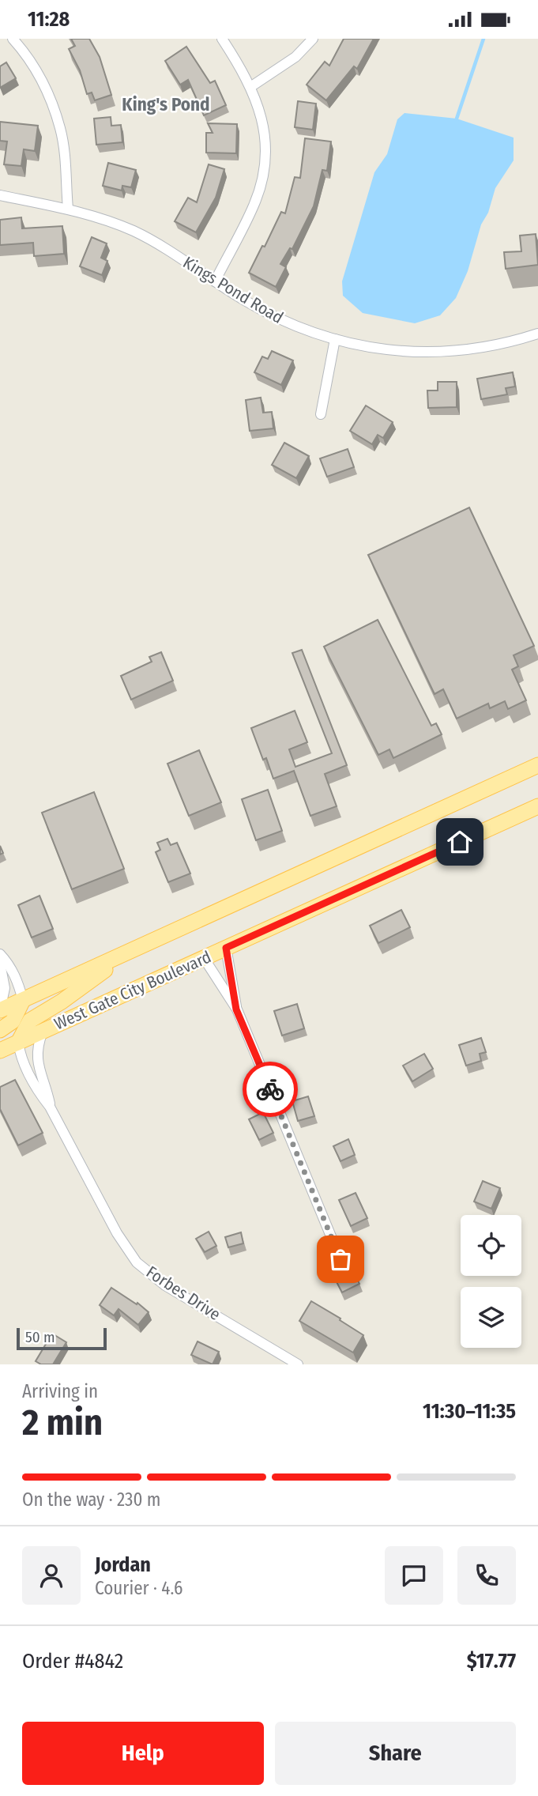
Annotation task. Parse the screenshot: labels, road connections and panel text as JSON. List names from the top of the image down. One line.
{"streets":{"main road":["West Gate City Boulevard"],"street":["Kings Pond Road","Forbes Drive"]},"crossings":[["West Gate City Boulevard","Forbes Drive"]],"districts":["King's Pond"],"scale_bar":"50 m","page":{"status":"11:28","scale":"50 m","heading":["2 min","Arriving in","11:30–11:35"],"panel":["Jordan","Courier · 4.6","Order #4842","$17.77"],"bar":"On the way · 230 m","buttons":["Help","Share"]}}
